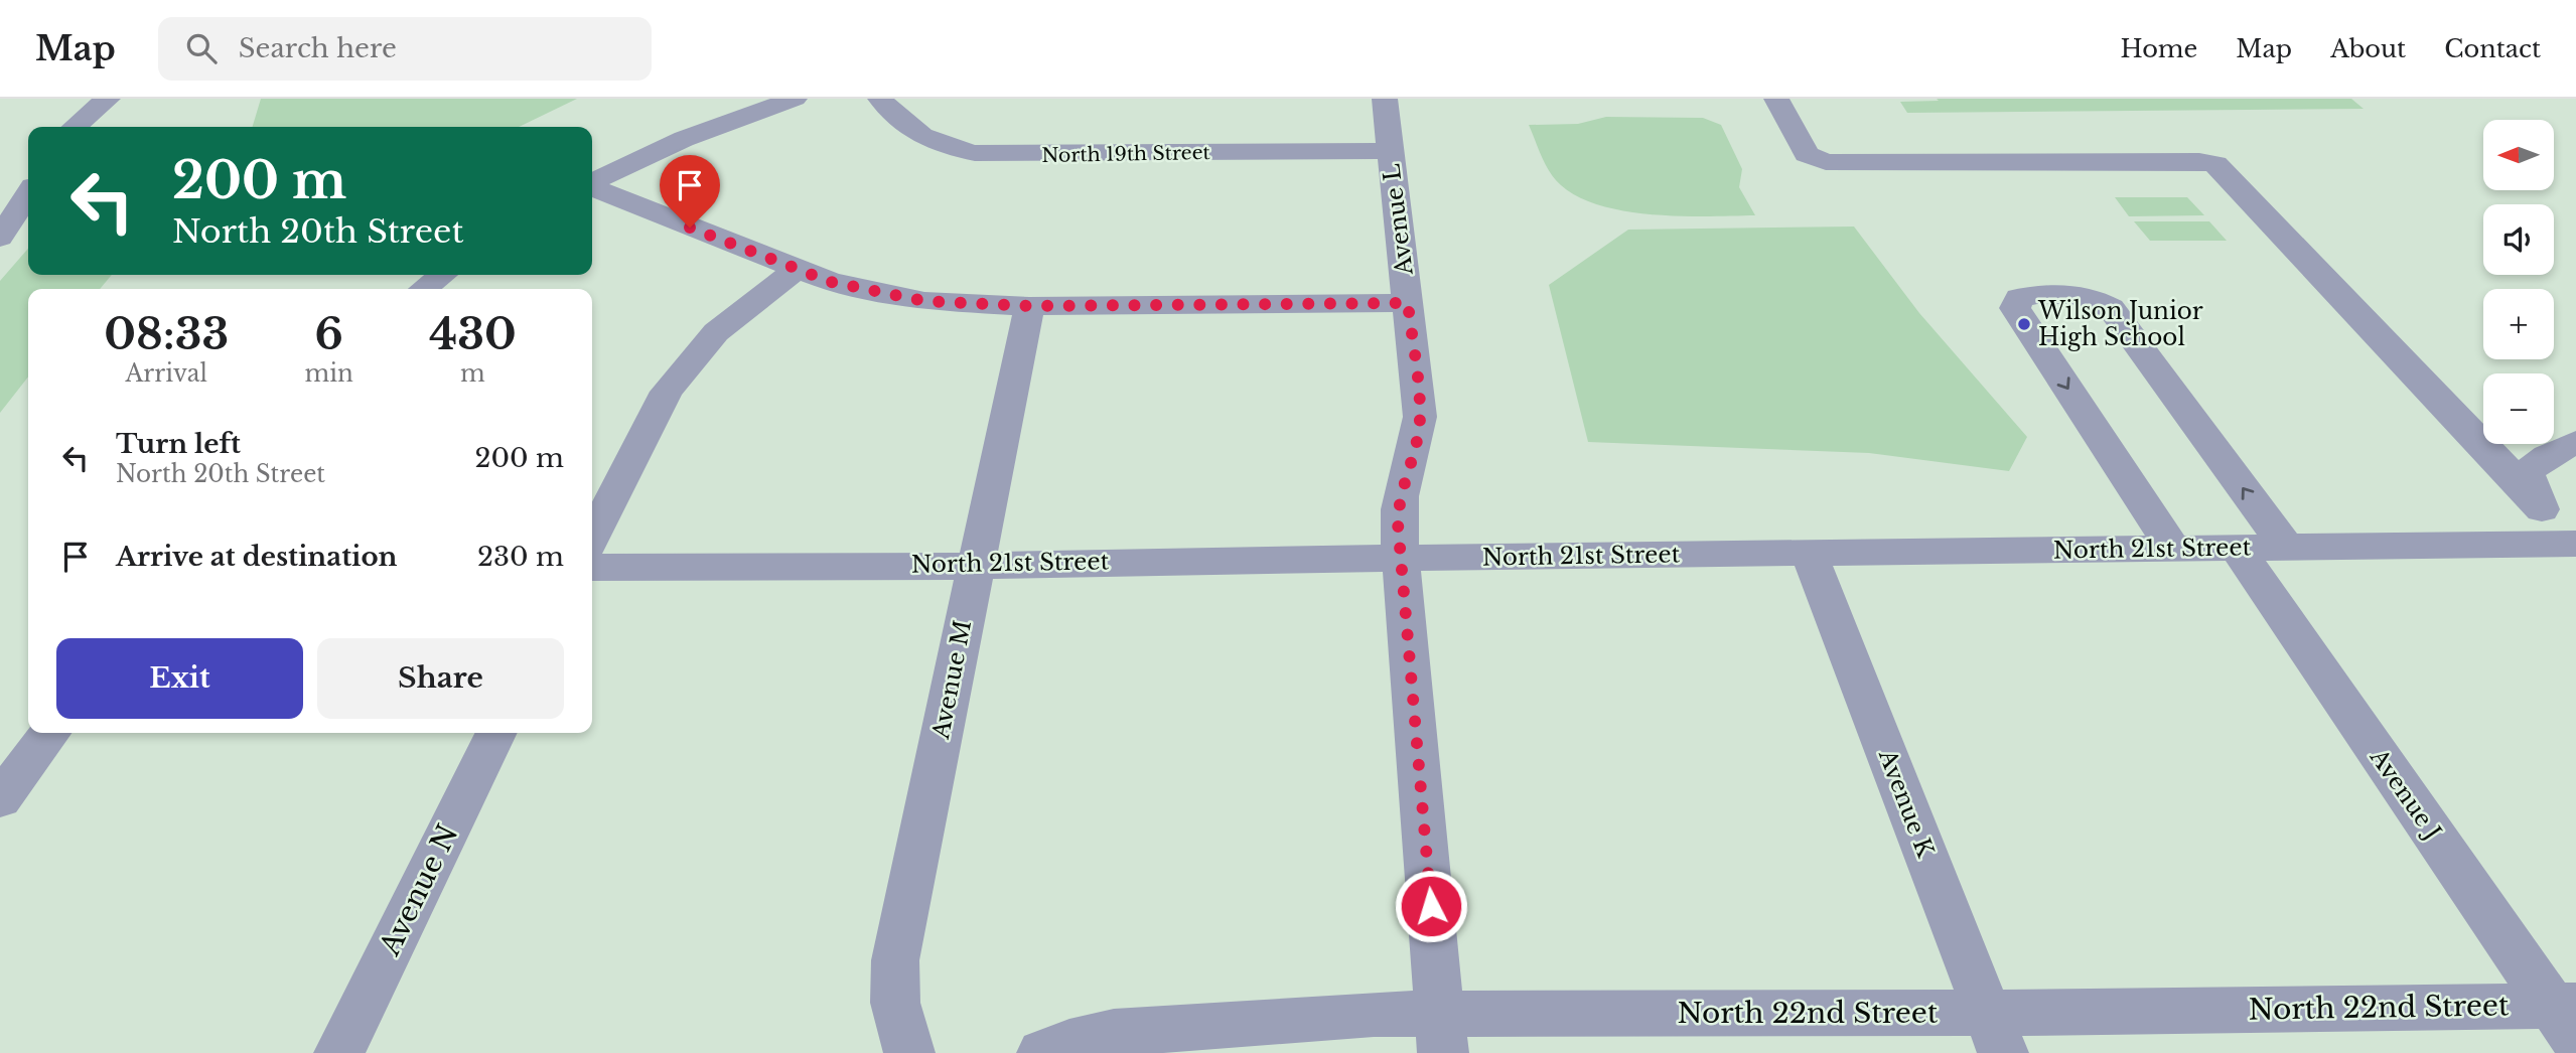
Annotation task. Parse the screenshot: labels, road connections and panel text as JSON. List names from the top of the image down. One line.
{"streets":{"street":["North 19th Street","Avenue L","North 21st Street","Avenue M","Avenue J","Avenue K","Avenue N","North 22nd Street"]},"crossings":[["North 19th Street","Avenue L"],["Avenue L","North 21st Street"],["Avenue L","North 22nd Street"],["North 21st Street","Avenue M"],["North 21st Street","Avenue J"],["North 21st Street","Avenue K"],["Avenue J","North 22nd Street"],["Avenue K","North 22nd Street"]],"places":["Wilson Junior High School"],"north":"left","page":{"header":"Map","search":"Search here","nav":["Home","Map","About","Contact"],"map_buttons":["+","−"],"turn":["200 m","North 20th Street"],"eta":["08:33","Arrival","6","min","430","m"],"list":[{"name":"Turn left","note":"North 20th Street","value":"200 m"},{"name":"Arrive at destination","value":"230 m"}],"buttons":["Exit","Share"]}}
